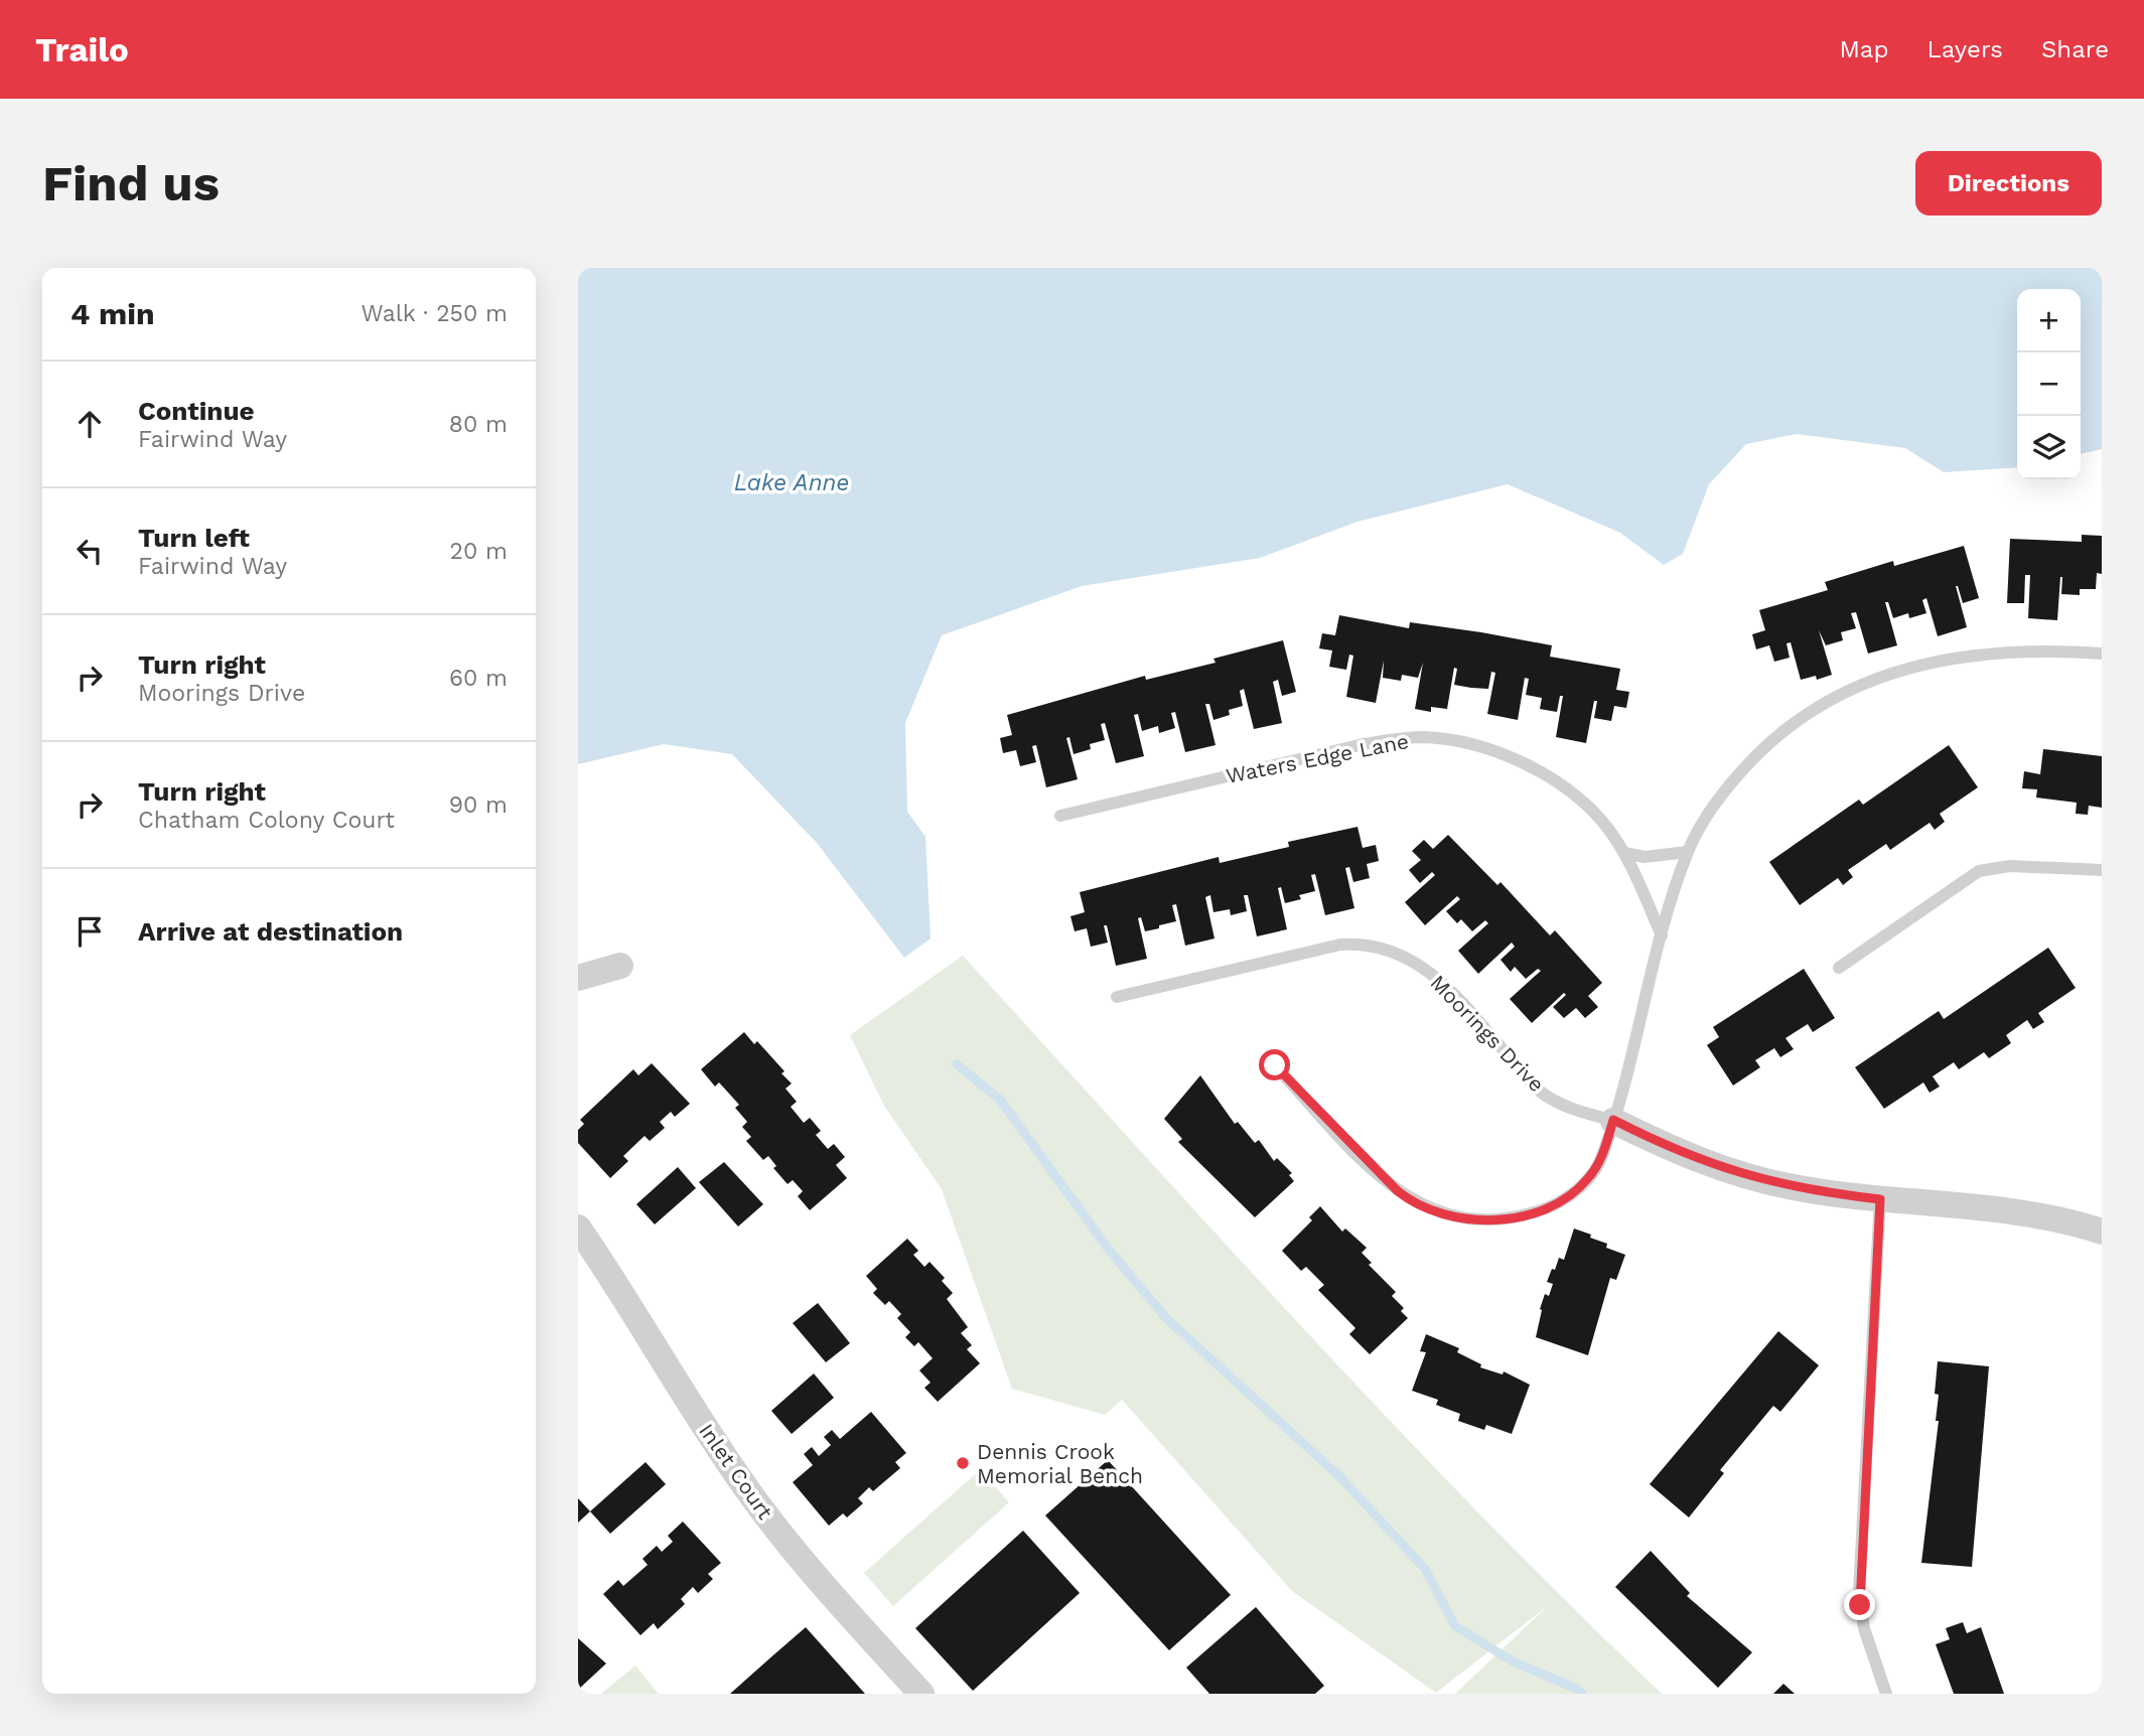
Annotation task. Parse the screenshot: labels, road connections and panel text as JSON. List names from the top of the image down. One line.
{"streets":{"street":["Moorings Drive","Inlet Court"],"lane":["Waters Edge Lane"]},"water":["Lake Anne"],"places":["Dennis Crook Memorial Bench"],"page":{"header":"Trailo","nav":["Map","Layers","Share"],"buttons":"Directions","title":"Find us","heading":["4 min","Walk · 250 m"],"map_buttons":["+","−"],"list":[["Continue","Fairwind Way","80 m"],["Turn left","Fairwind Way","20 m"],["Turn right","Moorings Drive","60 m"],["Turn right","Chatham Colony Court","90 m"],"Arrive at destination"]}}
